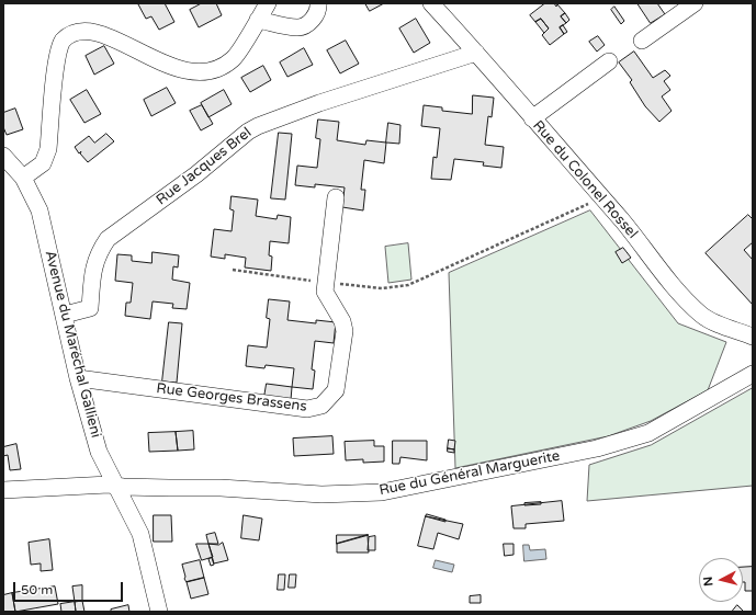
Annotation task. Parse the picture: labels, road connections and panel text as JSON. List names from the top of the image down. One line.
{"streets":{"street":["Rue Jacques Brel","Rue du Colonel Rossel","Avenue du Maréchal Gallieni","Rue Georges Brassens","Rue du Général Marguerite"]},"crossings":[["Rue Jacques Brel","Rue du Colonel Rossel"],["Rue Jacques Brel","Avenue du Maréchal Gallieni"],["Avenue du Maréchal Gallieni","Rue Georges Brassens"],["Avenue du Maréchal Gallieni","Rue du Général Marguerite"]],"scale_bar":"50 m","north":"left"}
